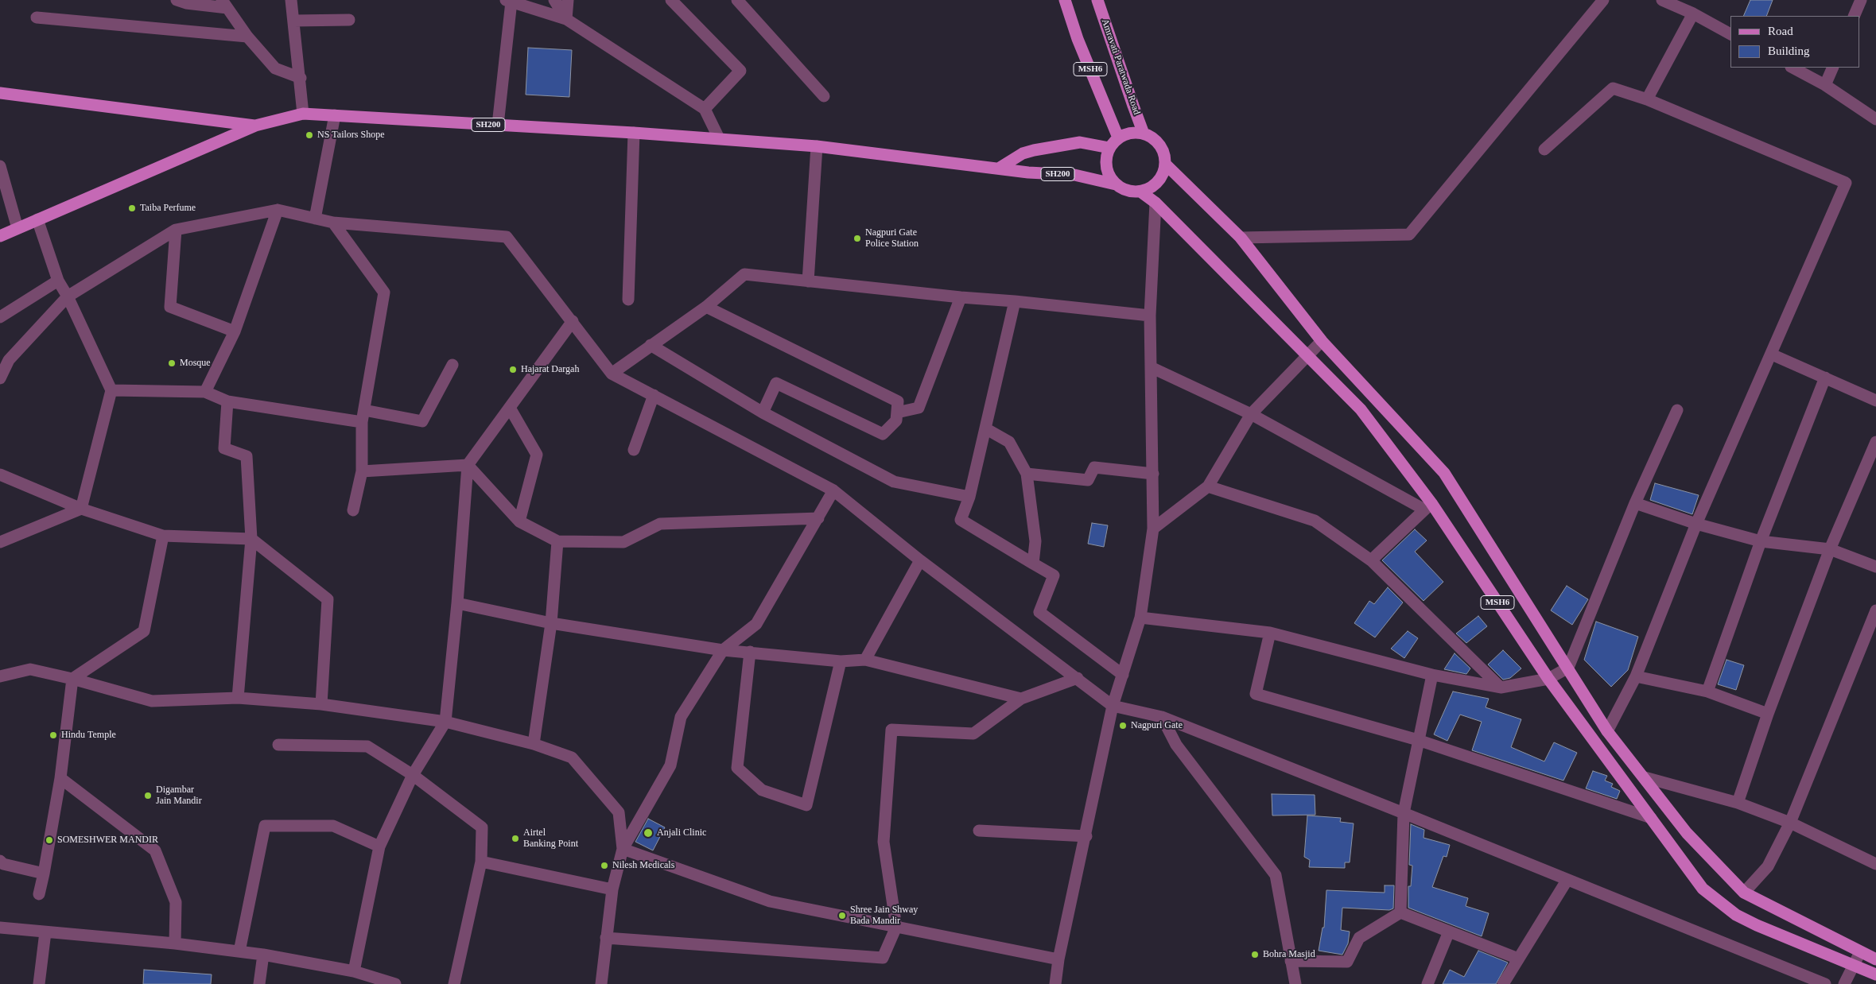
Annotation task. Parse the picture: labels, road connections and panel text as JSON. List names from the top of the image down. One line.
{"streets":{"main road":["Amravati Paratwada Road","MSH6","SH200"]},"crossings":[["Amravati Paratwada Road","MSH6"],["Amravati Paratwada Road","SH200"],["MSH6","SH200"]],"places":["NS Tailors Shope","Taiba Perfume","Nagpuri Gate Police Station","Mosque","Hajarat Dargah","Nagpuri Gate","Hindu Temple","Digambar Jain Mandir","Anjali Clinic","Airtel Banking Point","SOMESHWER MANDIR","Nilesh Medicals","Shree Jain Shway Bada Mandir","Bohra Masjid"],"legend":["Road","Building"]}
